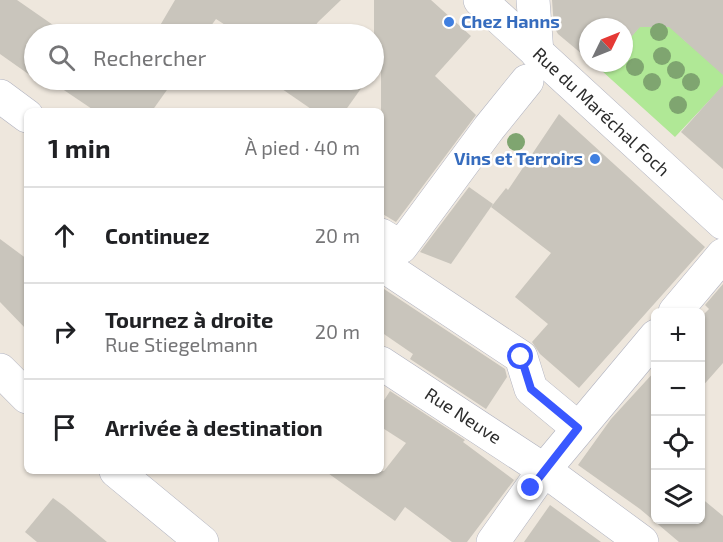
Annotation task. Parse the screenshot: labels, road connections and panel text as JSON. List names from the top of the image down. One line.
{"streets":{"street":["Rue du Maréchal Foch","Rue Neuve"]},"places":["Chez Hanns","Vins et Terroirs"],"north":"top right","page":{"search":"Rechercher","heading":["1 min","À pied · 40 m"],"list":[["Continuez","20 m"],["Tournez à droite","Rue Stiegelmann","20 m"],"Arrivée à destination"],"map_buttons":["+","−"]}}
